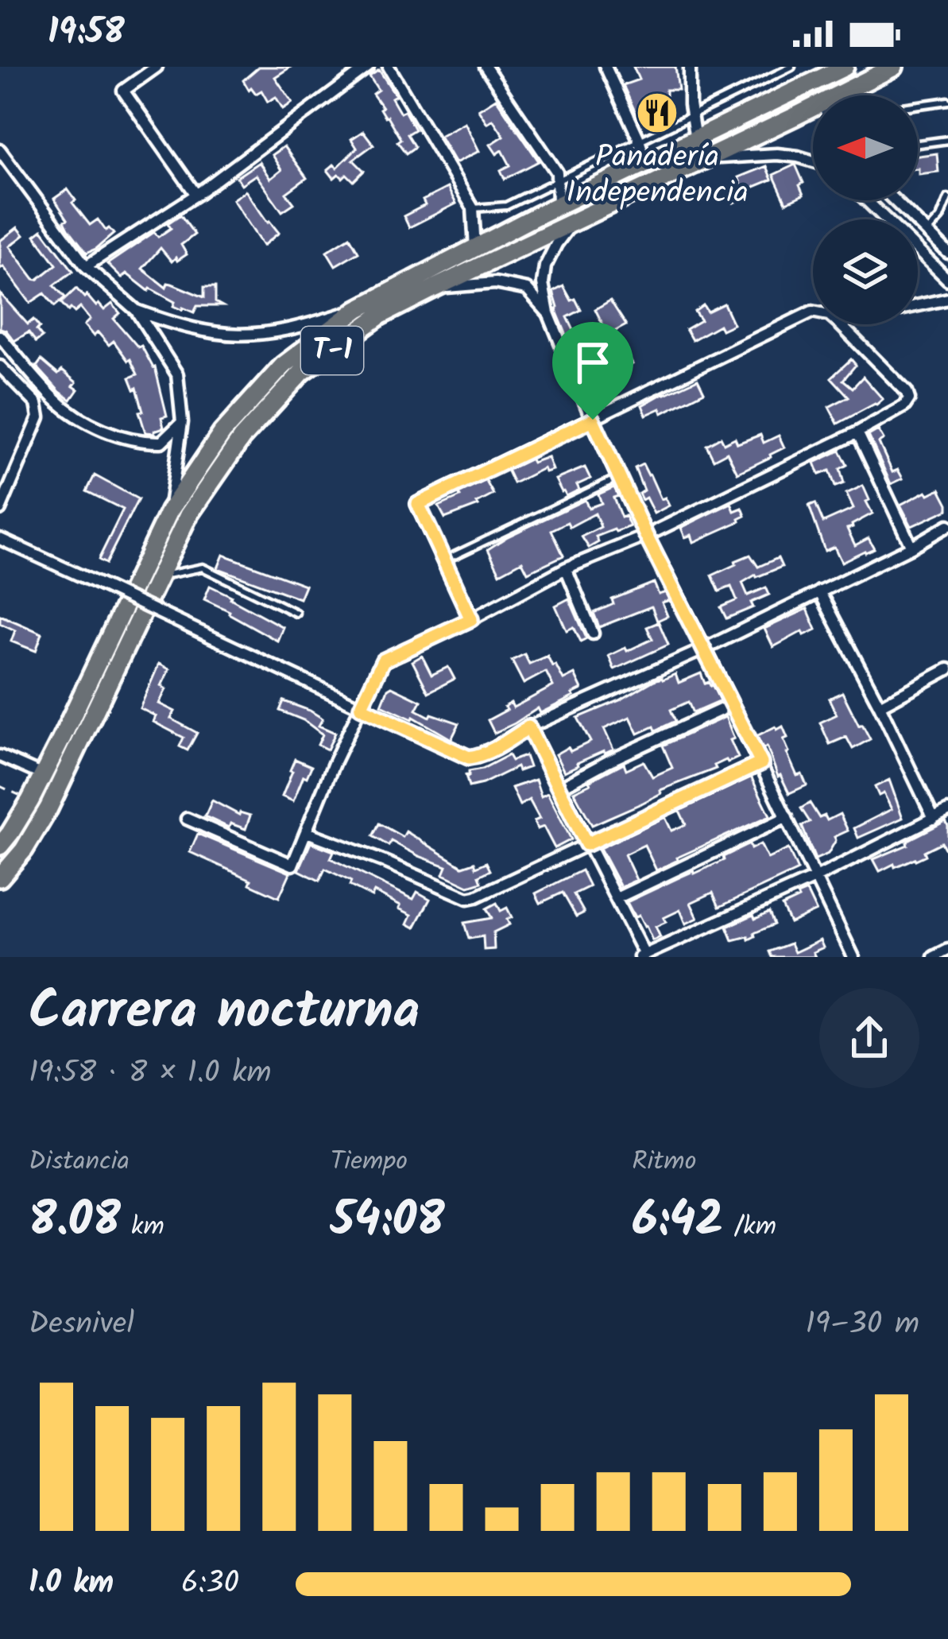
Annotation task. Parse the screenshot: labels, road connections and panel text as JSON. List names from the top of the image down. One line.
{"streets":{"highway":["T-1"]},"places":{"restaurant":["Panadería Independencia"]},"north":"left","page":{"status":"19:58","heading":["Carrera nocturna","19:58 · 8 × 1.0 km"],"stats":[["Distancia","8.08 km"],["Tiempo","54:08"],["Ritmo","6:42 /km"]],"chart":["Desnivel","19–30 m"],"list":[{"name":"1.0 km","note":"6:30"}]}}
